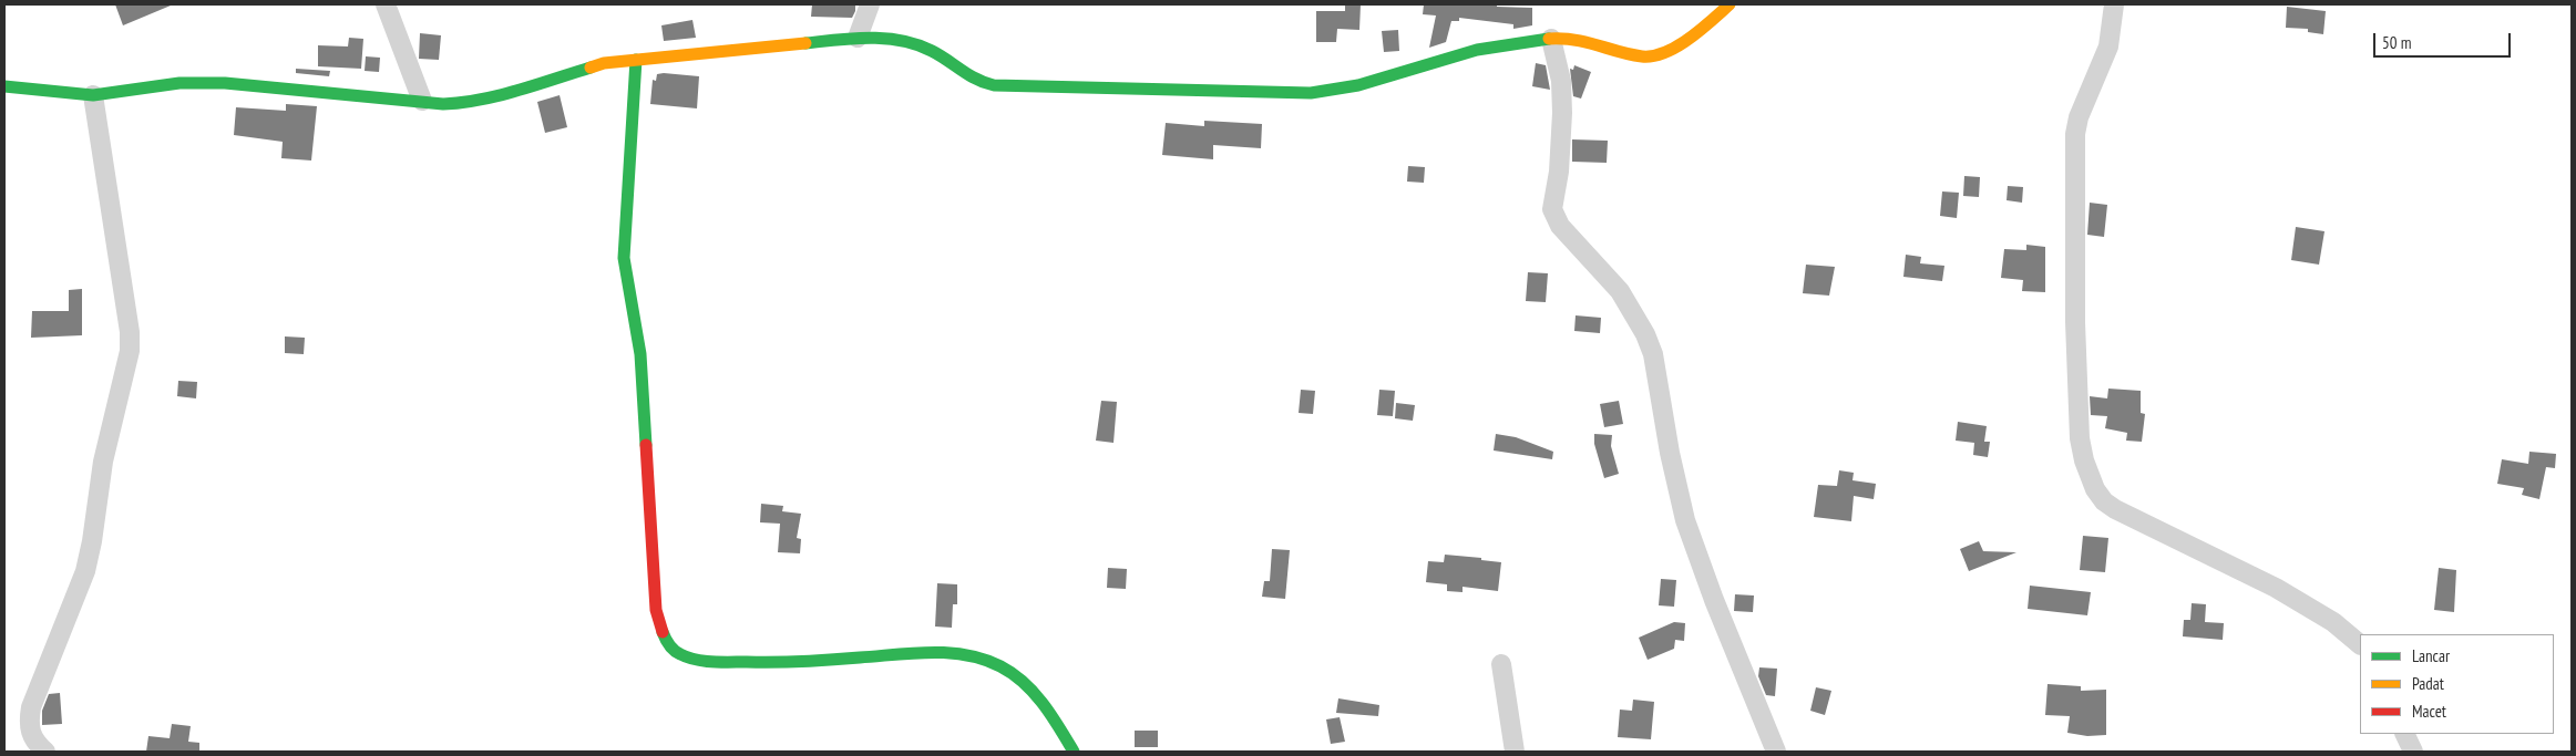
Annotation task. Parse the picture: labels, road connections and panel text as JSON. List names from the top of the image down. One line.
{"legend":["Lancar","Padat","Macet"],"scale_bar":"50 m"}
